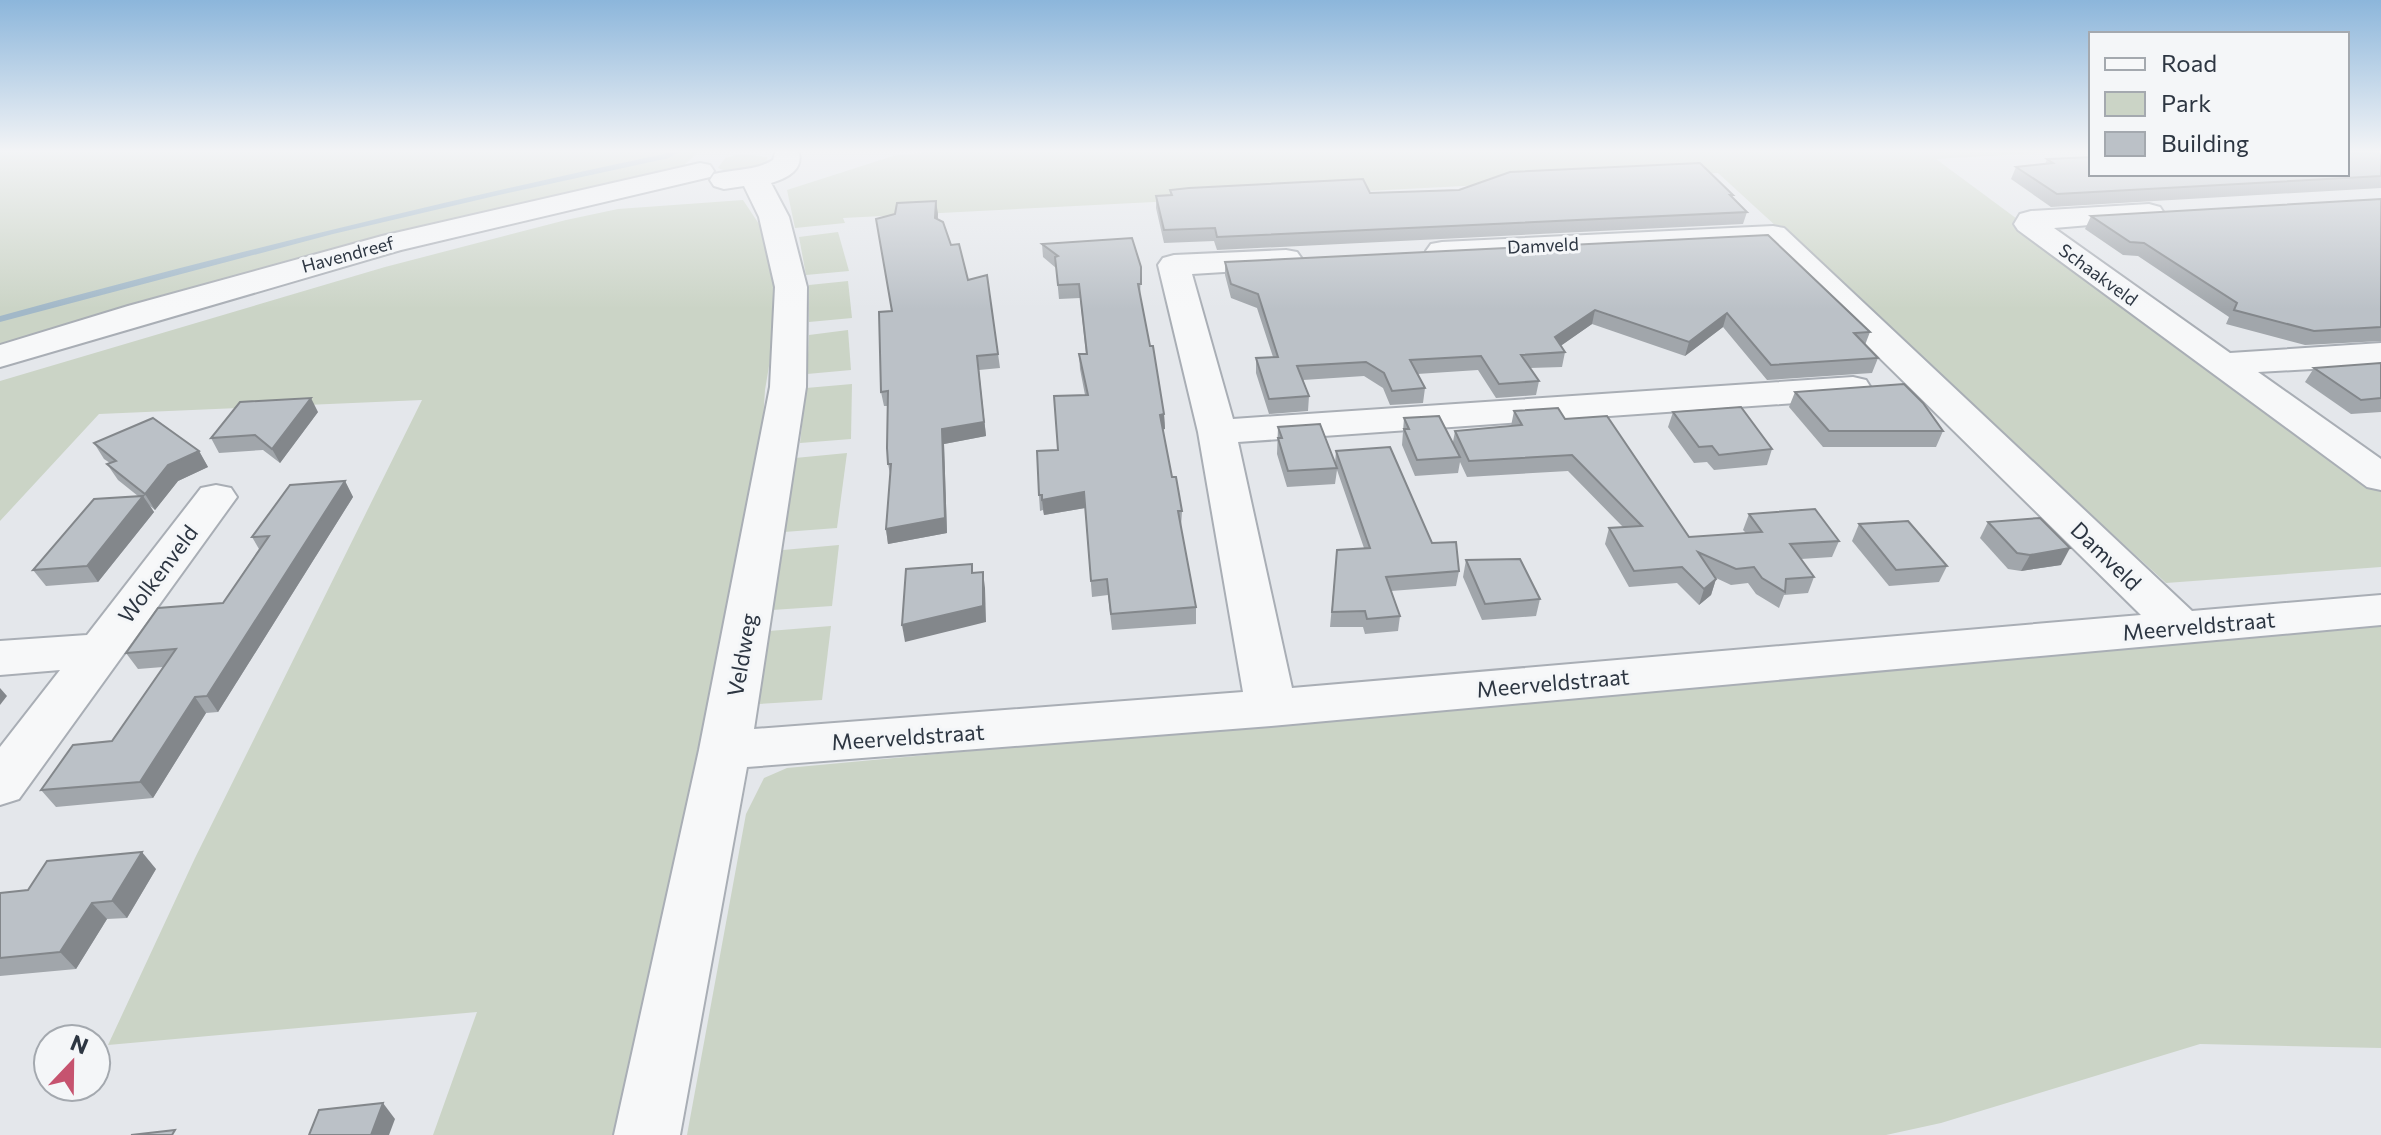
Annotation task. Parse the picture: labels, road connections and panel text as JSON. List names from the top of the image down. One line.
{"streets":{"street":["Damveld","Havendreef","Schaakveld","Wolkenveld","Meerveldstraat","Veldweg"]},"crossings":[["Damveld","Meerveldstraat"],["Meerveldstraat","Veldweg"]],"legend":["Road","Park","Building"],"north":"top"}
